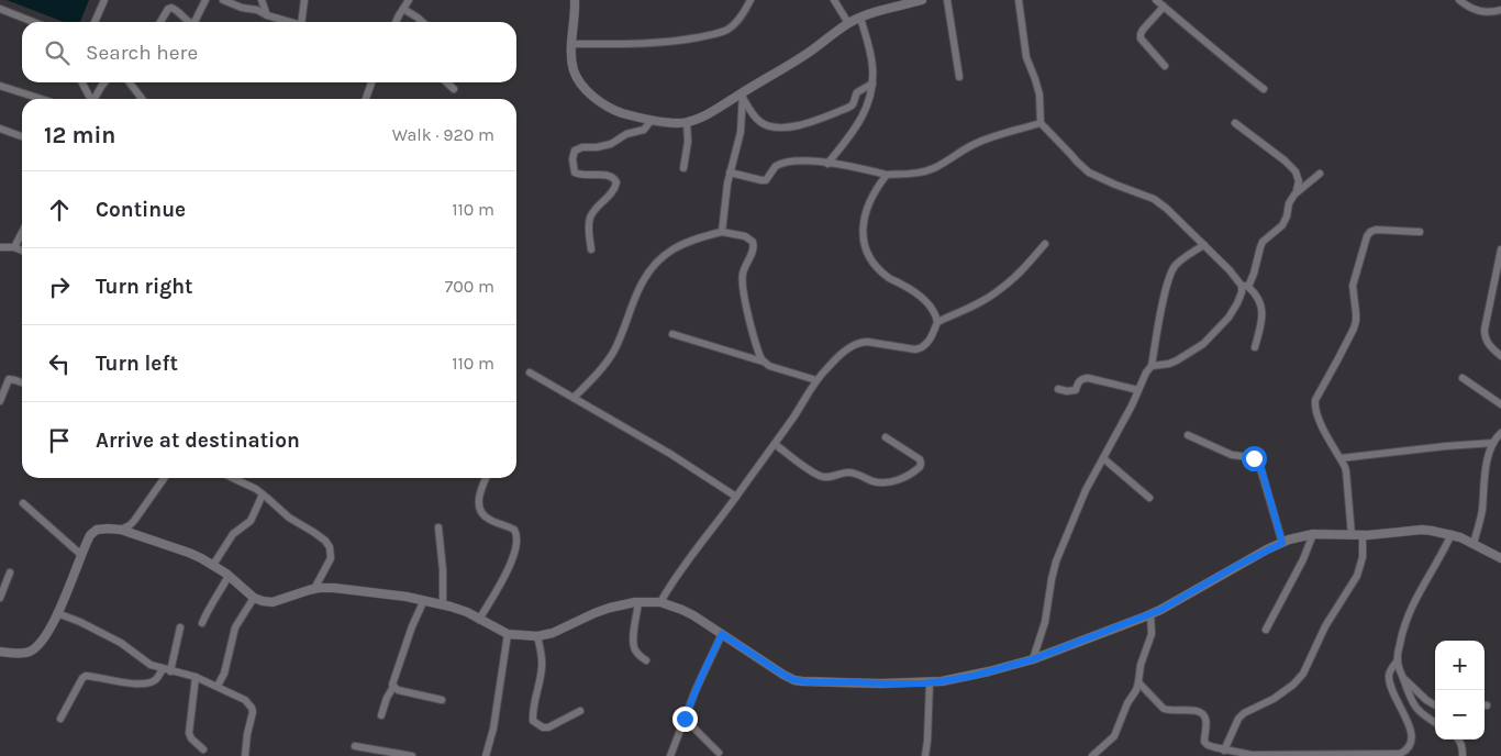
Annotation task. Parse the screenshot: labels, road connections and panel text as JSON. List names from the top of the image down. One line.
{"page":{"search":"Search here","heading":["12 min","Walk · 920 m"],"list":[["Continue","110 m"],["Turn right","700 m"],["Turn left","110 m"],"Arrive at destination"],"map_buttons":["+","−"]}}
